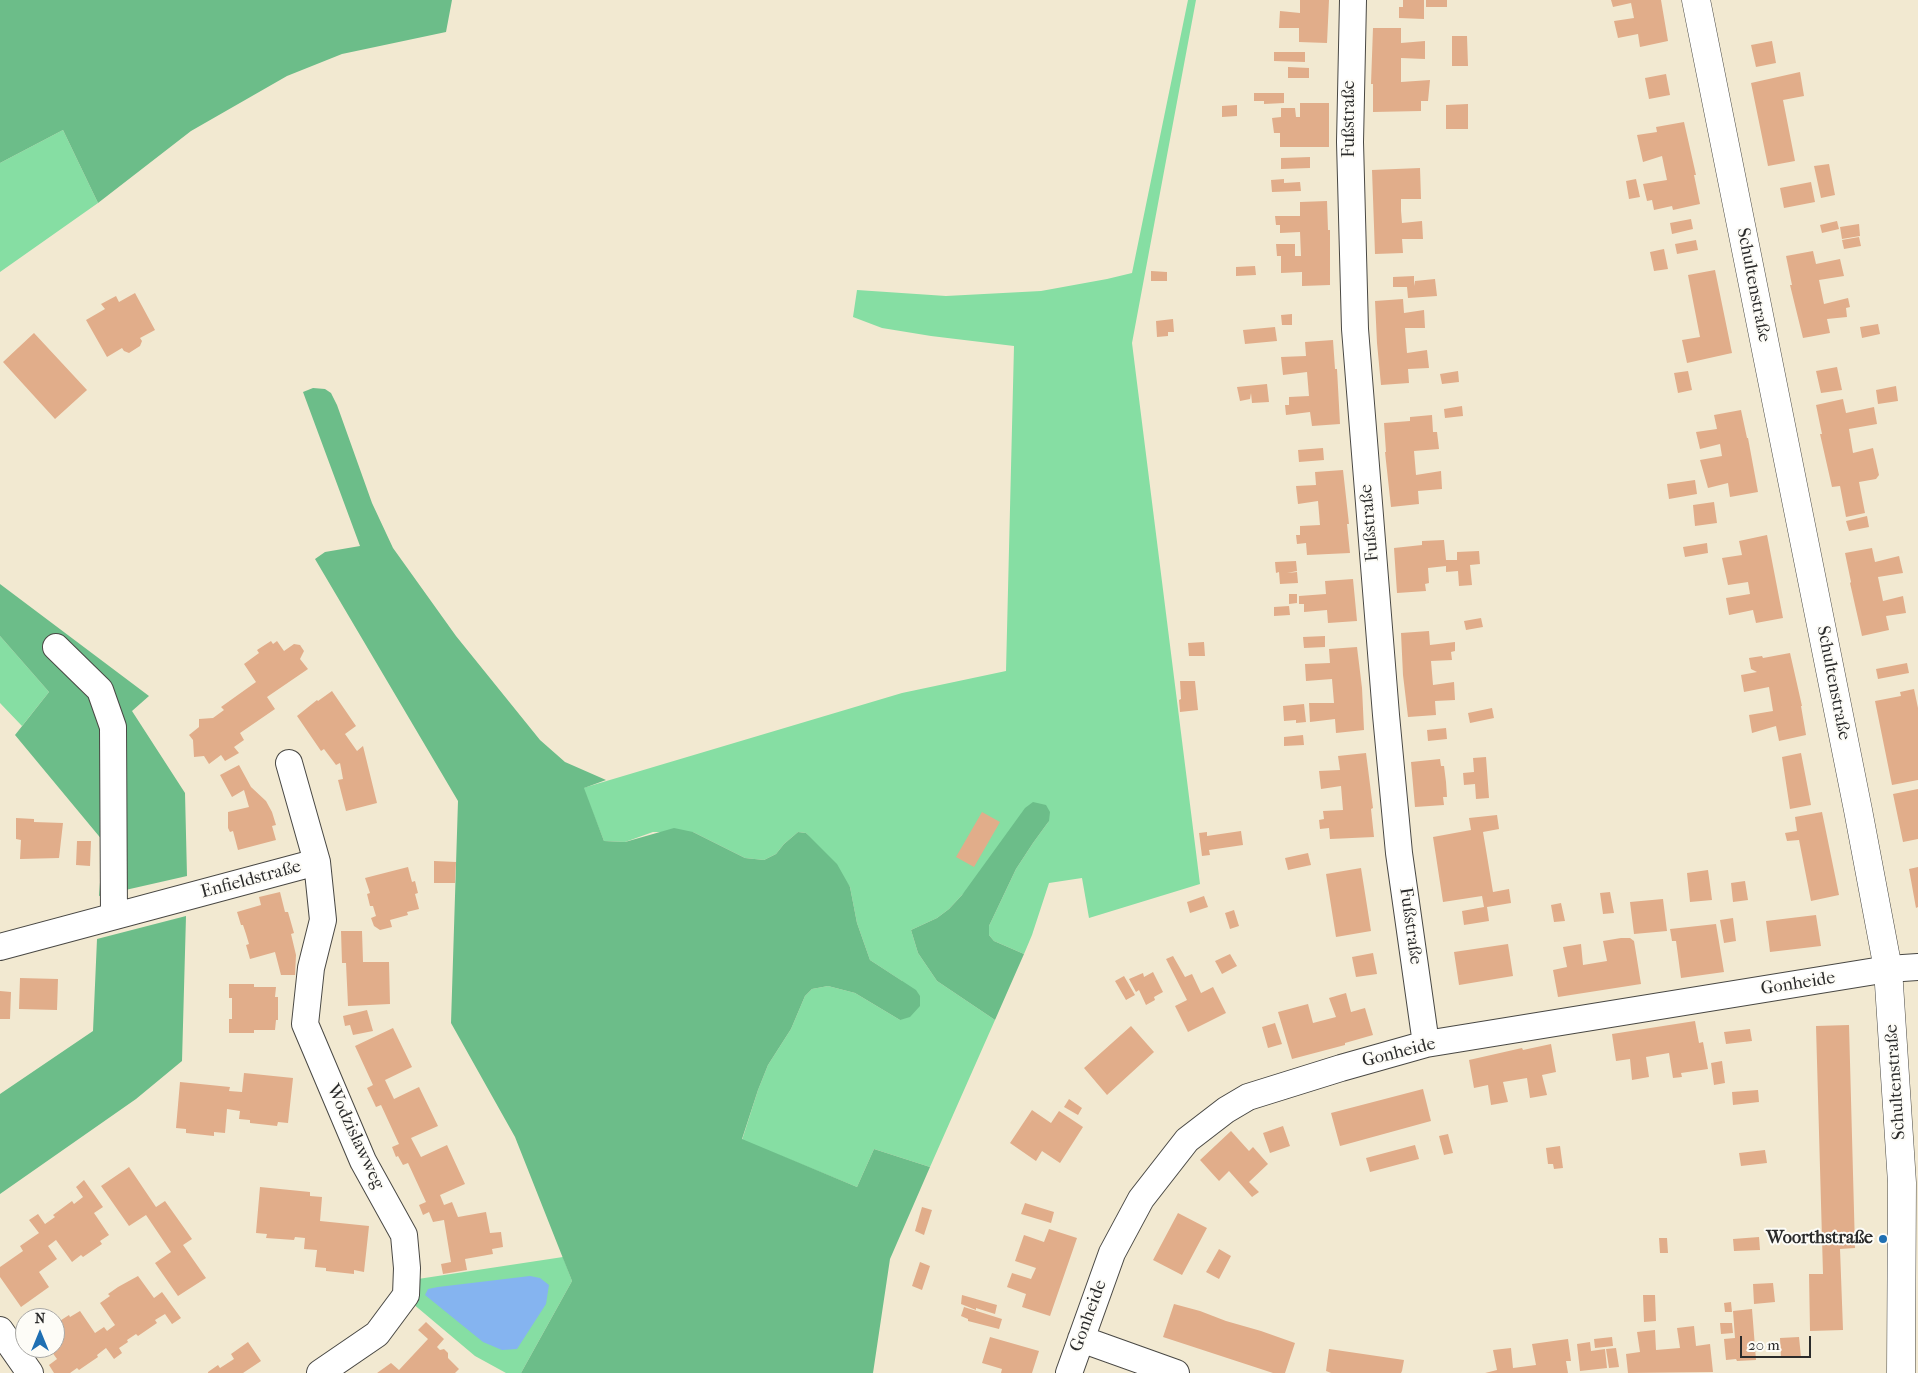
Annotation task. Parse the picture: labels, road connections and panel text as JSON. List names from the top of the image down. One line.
{"streets":{"main road":["Schultenstraße"],"street":["Fußstraße","Enfieldstraße","Gonheide","Wodzislawweg"]},"crossings":[["Fußstraße","Gonheide"],["Schultenstraße","Gonheide"],["Enfieldstraße","Wodzislawweg"]],"places":["Woorthstraße"],"scale_bar":"20 m","north":"top"}
